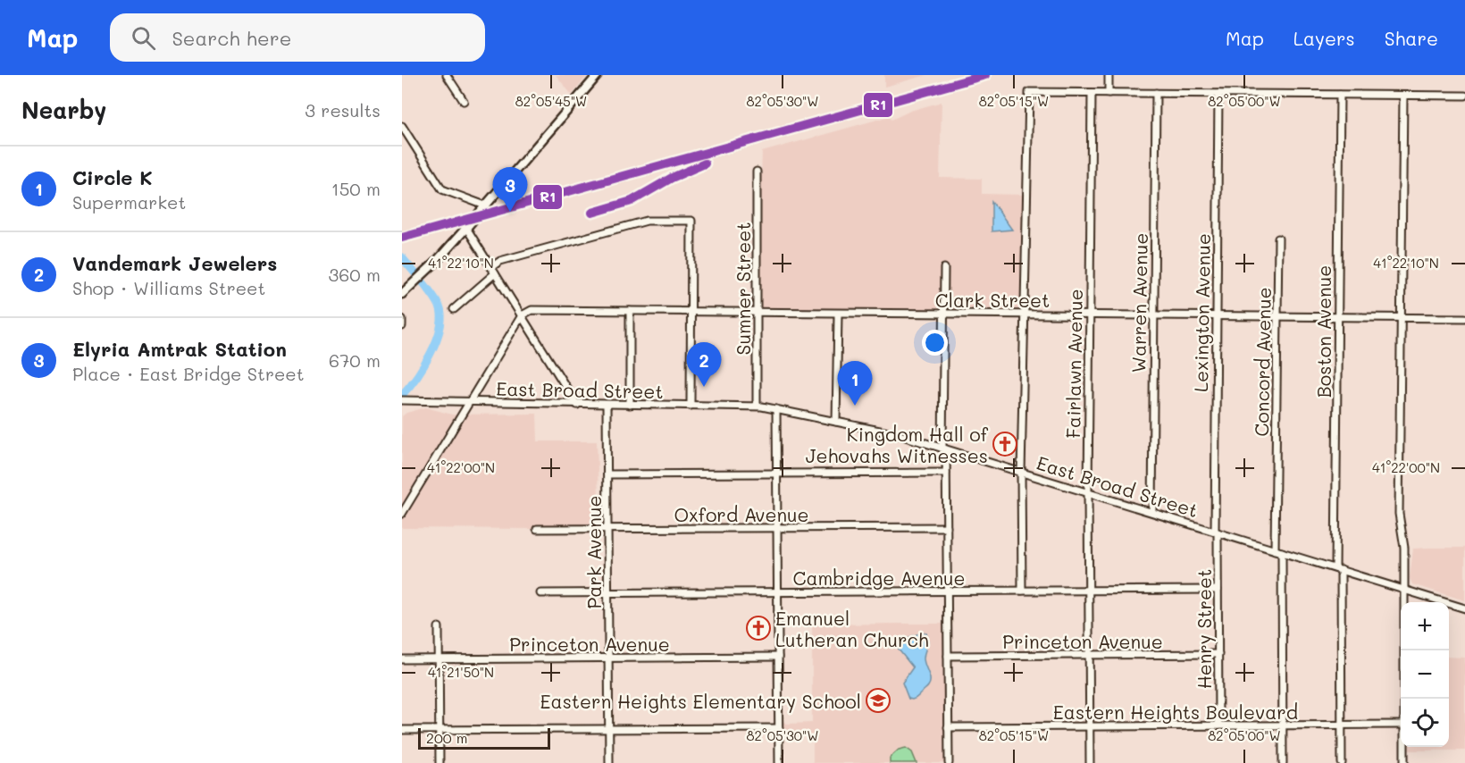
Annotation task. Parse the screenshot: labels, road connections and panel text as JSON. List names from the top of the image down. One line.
{"streets":{"street":["Sumner Street","Clark Street","Warren Avenue","Lexington Avenue","Boston Avenue","Concord Avenue","Fairlawn Avenue","East Broad Street","Oxford Avenue","Park Avenue","Cambridge Avenue","Henry Street","Princeton Avenue","Eastern Heights Boulevard"]},"crossings":[["Sumner Street","Clark Street"],["Sumner Street","East Broad Street"],["Clark Street","Warren Avenue"],["Clark Street","Lexington Avenue"],["Clark Street","Boston Avenue"],["Clark Street","Concord Avenue"],["Clark Street","Fairlawn Avenue"],["Warren Avenue","East Broad Street"],["Lexington Avenue","East Broad Street"],["Lexington Avenue","Henry Street"],["Boston Avenue","East Broad Street"],["Boston Avenue","Eastern Heights Boulevard"],["Concord Avenue","East Broad Street"],["Concord Avenue","Eastern Heights Boulevard"],["Fairlawn Avenue","East Broad Street"],["Fairlawn Avenue","Cambridge Avenue"],["Fairlawn Avenue","Princeton Avenue"],["Fairlawn Avenue","Eastern Heights Boulevard"],["East Broad Street","Park Avenue"],["East Broad Street","Henry Street"],["Oxford Avenue","Park Avenue"],["Park Avenue","Cambridge Avenue"],["Park Avenue","Princeton Avenue"],["Cambridge Avenue","Henry Street"],["Henry Street","Princeton Avenue"],["Henry Street","Eastern Heights Boulevard"]],"places":{"church":["Kingdom Hall of Jehovahs Witnesses","Emanuel Lutheran Church"],"school or university":["Eastern Heights Elementary School"]},"lines":["transit line R1"],"scale_bar":"200 m","page":{"header":"Map","search":"Search here","nav":["Map","Layers","Share"],"heading":["Nearby","3 results"],"list":[{"mark":"1","name":"Circle K","note":"Supermarket","value":"150 m"},{"mark":"2","name":"Vandemark Jewelers","note":"Shop · Williams Street","value":"360 m"},{"mark":"3","name":"Elyria Amtrak Station","note":"Place · East Bridge Street","value":"670 m"}],"pins":["3","2","1"],"map_buttons":["+","−"],"scale":"200 m"},"coordinates":["82°05'45\"W","82°05'30\"W","82°05'15\"W","82°05'00\"W","41°22'10\"N","41°22'00\"N","41°21'50\"N"]}
